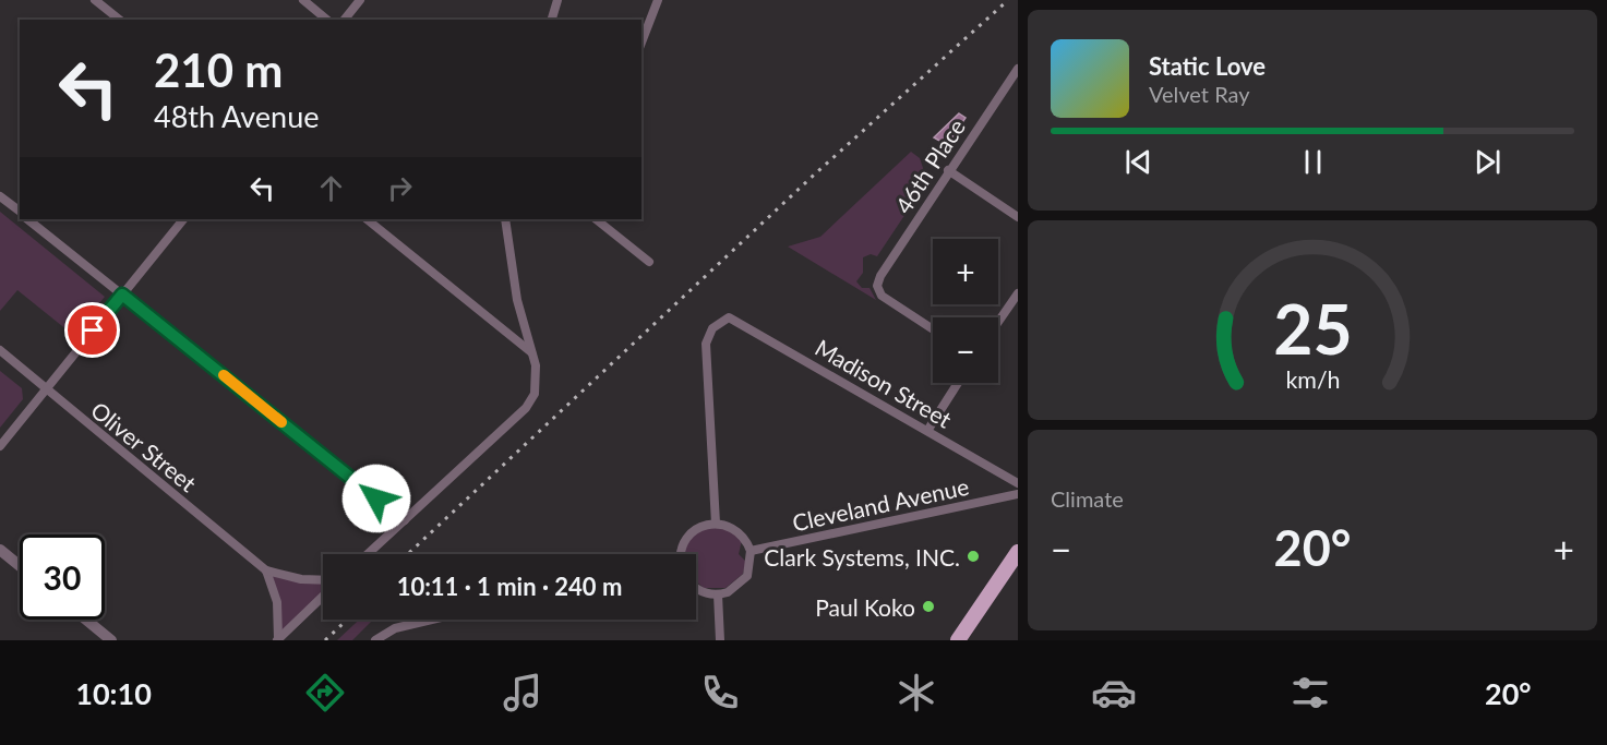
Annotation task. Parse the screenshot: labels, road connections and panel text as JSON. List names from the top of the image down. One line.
{"streets":{"street":["46th Place","Madison Street","Oliver Street","Cleveland Avenue"]},"places":["Clark Systems, INC.","Paul Koko"],"page":{"turn":["210 m","48th Avenue"],"song":["Static Love","Velvet Ray"],"map_buttons":["+","−"],"tile":"Climate","heat":["−","20°","+"],"limit":"30","trip":"10:11 · 1 min · 240 m","tabs":["10:10","20°"],"gauge":["25","km/h"]}}
